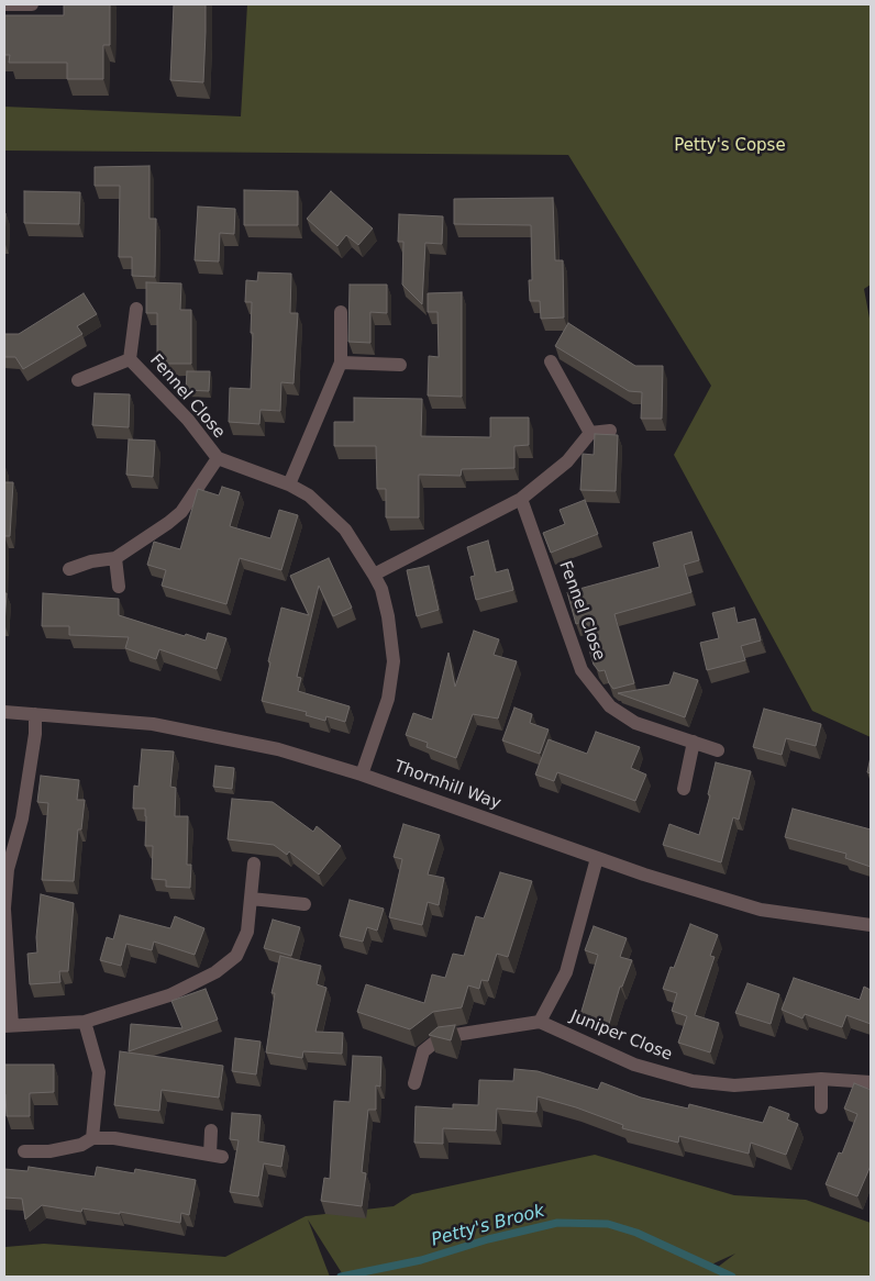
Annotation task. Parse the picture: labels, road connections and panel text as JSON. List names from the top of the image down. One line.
{"streets":{"street":["Fennel Close","Thornhill Way","Juniper Close"]},"crossings":[["Fennel Close","Thornhill Way"],["Thornhill Way","Juniper Close"]],"water":["Petty's Brook"],"parks":["Petty's Copse"]}
